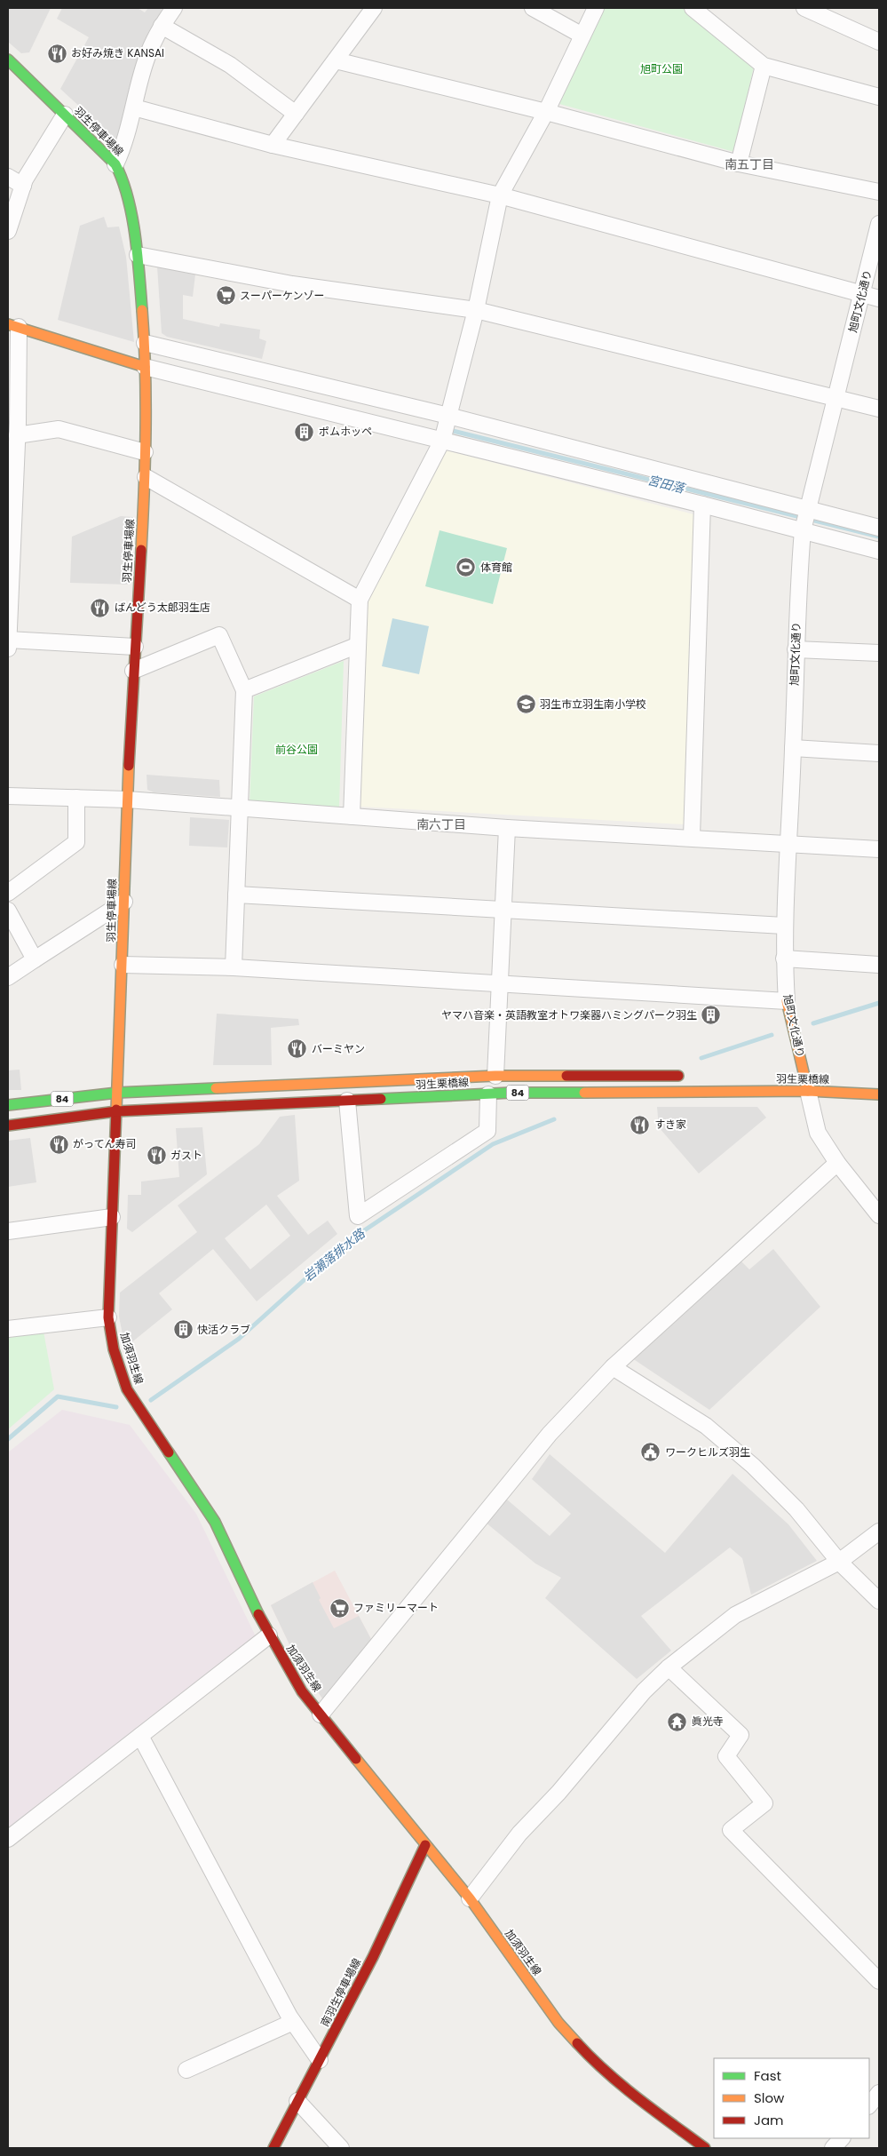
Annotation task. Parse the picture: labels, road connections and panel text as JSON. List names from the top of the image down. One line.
{"streets":{"main road":["羽生停車場線","旭町文化通り","羽生栗橋線","84","加須羽生線","南羽生停車場線"]},"crossings":[["羽生停車場線","羽生栗橋線"],["羽生停車場線","加須羽生線"],["旭町文化通り","羽生栗橋線"],["羽生栗橋線","加須羽生線"],["加須羽生線","南羽生停車場線"]],"districts":["南五丁目","南六丁目"],"water":["宮田落","岩瀬落排水路"],"parks":["旭町公園","前谷公園"],"places":{"restaurant":["お好み焼き KANSAI","ばんどう太郎羽生店","バーミヤン","すき家","がってん寿司","ガスト"],"supermarket":["スーパーケンゾー","ファミリーマート"],"building":["ポムホッペ","ヤマハ音楽・英語教室オトワ楽器ハミングパーク羽生","快活クラブ"],"sports":["体育館"],"school or university":["羽生市立羽生南小学校"],"public building":["ワークヒルズ羽生"],"temple":["眞光寺"]},"legend":["Fast","Slow","Jam"]}
